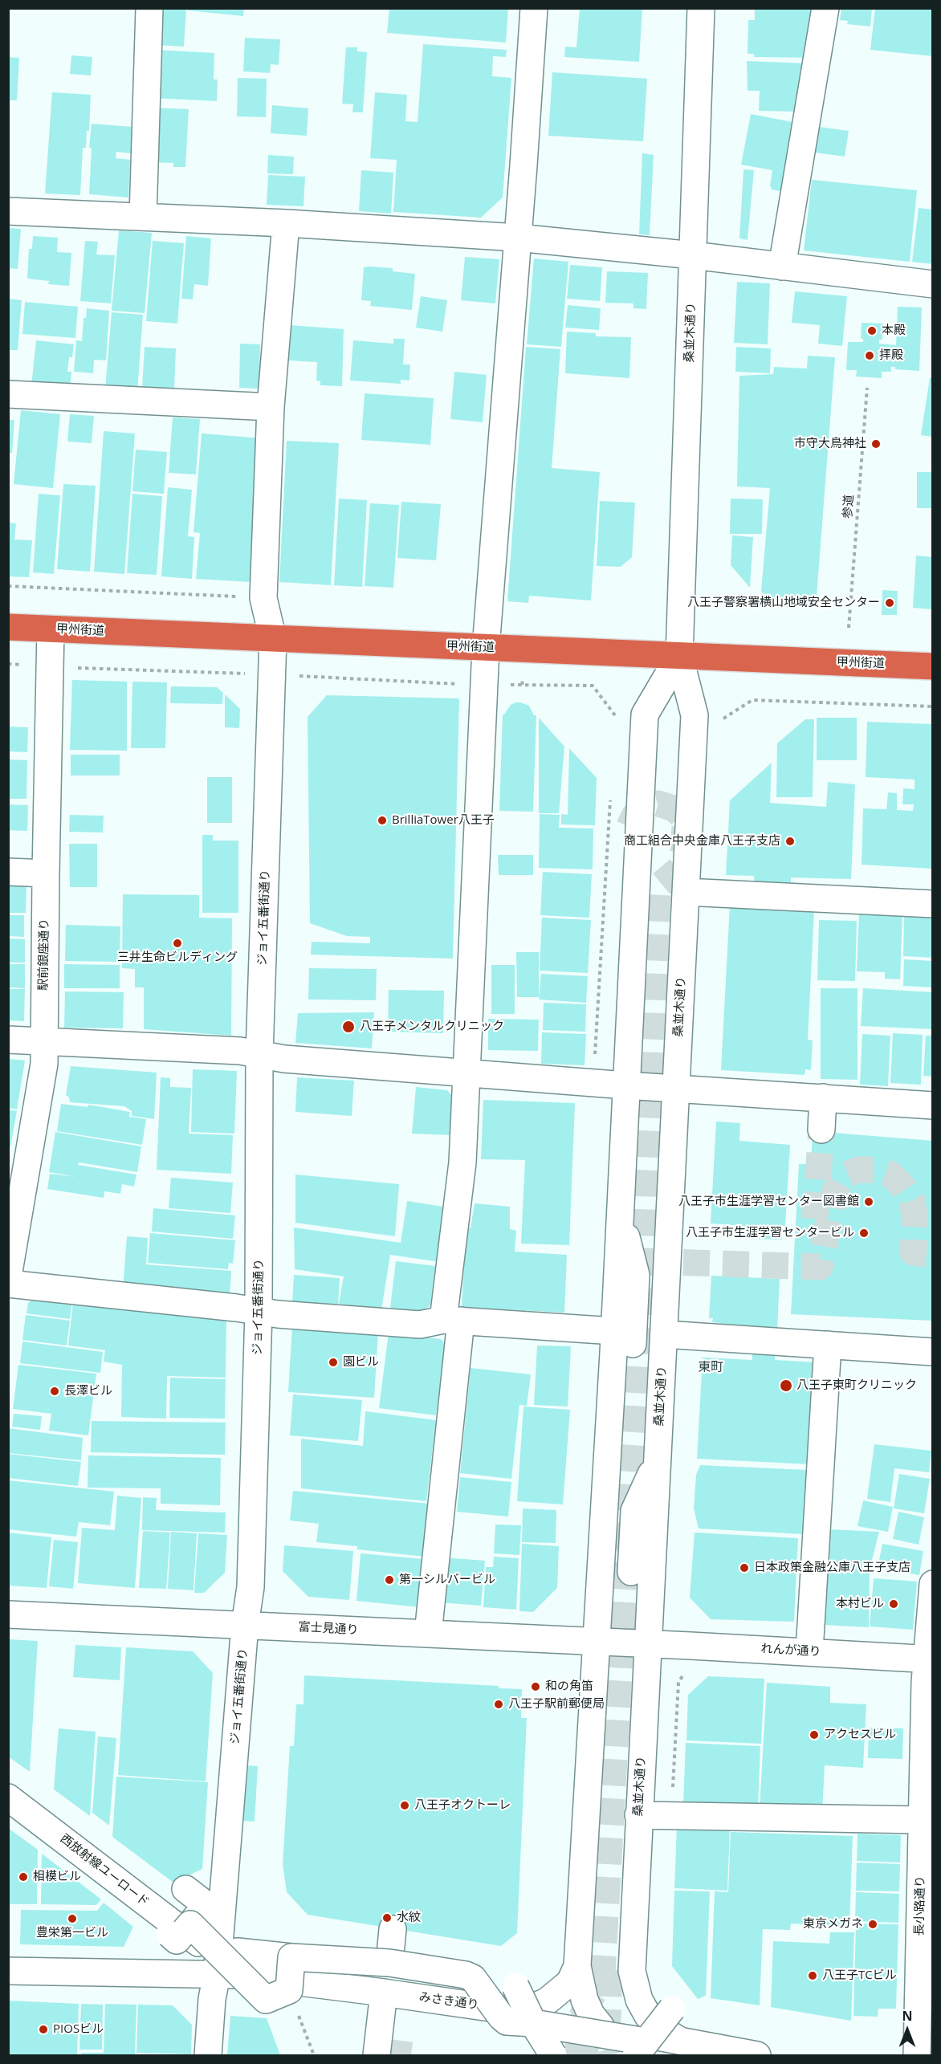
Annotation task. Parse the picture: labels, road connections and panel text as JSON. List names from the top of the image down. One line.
{"streets":{"highway":["甲州街道"],"street":["桑並木通り","ジョイ五番街通り","駅前銀座通り","富士見通り","れんが通り","西放射線ユーロード","長小路通り","みさき通り"],"path":["参道"]},"crossings":[["桑並木通り","甲州街道"],["桑並木通り","富士見通り"],["桑並木通り","れんが通り"],["甲州街道","ジョイ五番街通り"],["甲州街道","駅前銀座通り"],["ジョイ五番街通り","富士見通り"],["ジョイ五番街通り","西放射線ユーロード"],["ジョイ五番街通り","みさき通り"],["富士見通り","れんが通り"],["れんが通り","長小路通り"],["西放射線ユーロード","みさき通り"]],"districts":["東町"],"places":["本殿","拝殿","市守大鳥神社","八王子警察署横山地域安全センター","BrilliaTower八王子","商工組合中央金庫八王子支店","三井生命ビルディング","八王子メンタルクリニック","八王子市生涯学習センター図書館","八王子市生涯学習センタービル","園ビル","八王子東町クリニック","長澤ビル","日本政策金融公庫八王子支店","第一シルバービル","本村ビル","和の角笛","八王子駅前郵便局","アクセスビル","八王子オクトーレ","相模ビル","水紋","豊栄第一ビル","東京メガネ","八王子TCビル","PIOSビル"],"north":"top"}
